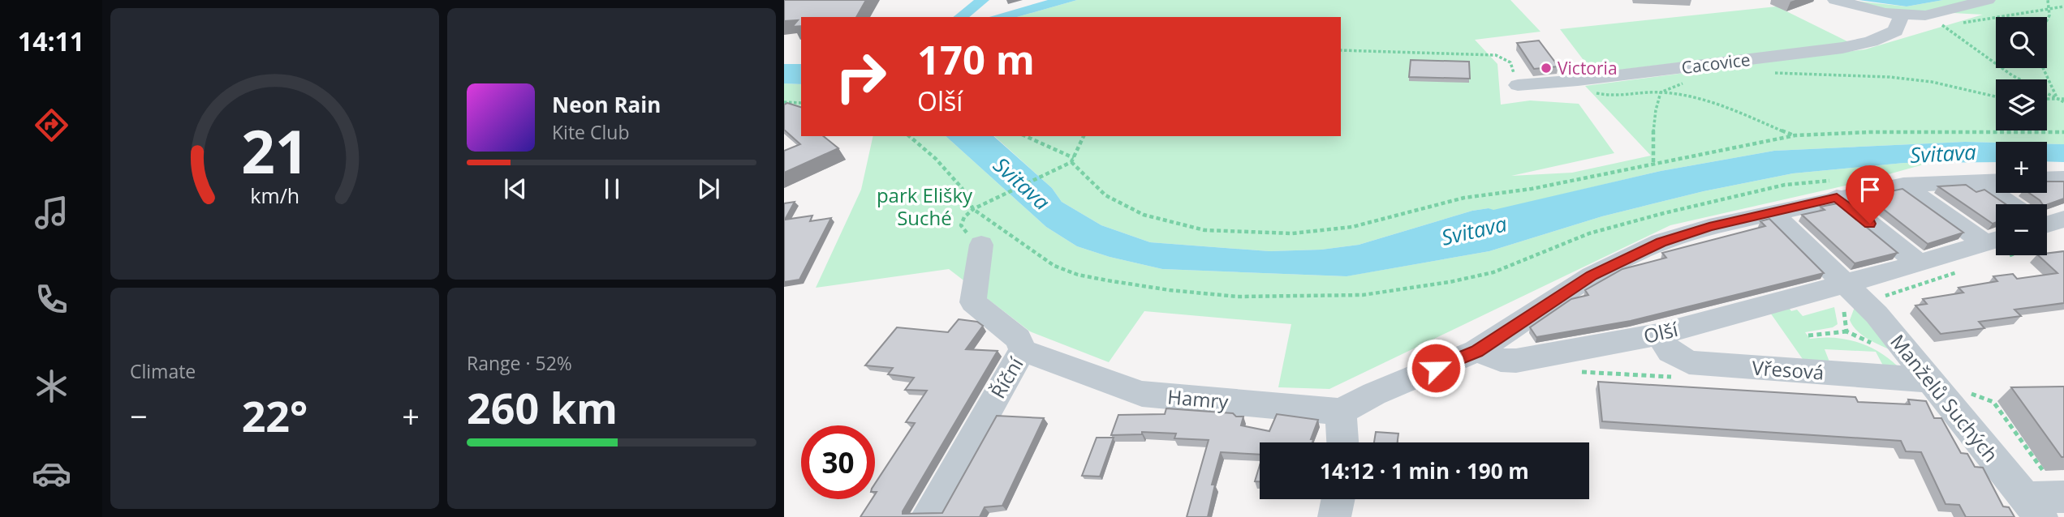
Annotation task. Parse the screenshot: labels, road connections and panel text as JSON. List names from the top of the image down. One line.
{"streets":{"street":["Cacovice","Olší","Vřesová","Říční","Manželů Suchých","Hamry"]},"crossings":[["Olší","Vřesová"],["Olší","Manželů Suchých"],["Vřesová","Manželů Suchých"],["Říční","Hamry"]],"water":["Svitava"],"parks":["park Elišky Suché"],"places":["Victoria"],"page":{"tabs":"14:11","map_buttons":["+","−"],"turn":["170 m","Olší"],"song":["Neon Rain","Kite Club"],"tile":["Climate",["Range · 52%","260 km"]],"heat":["−","22°","+"],"limit":"30","trip":"14:12 · 1 min · 190 m","gauge":["21","km/h"]}}
